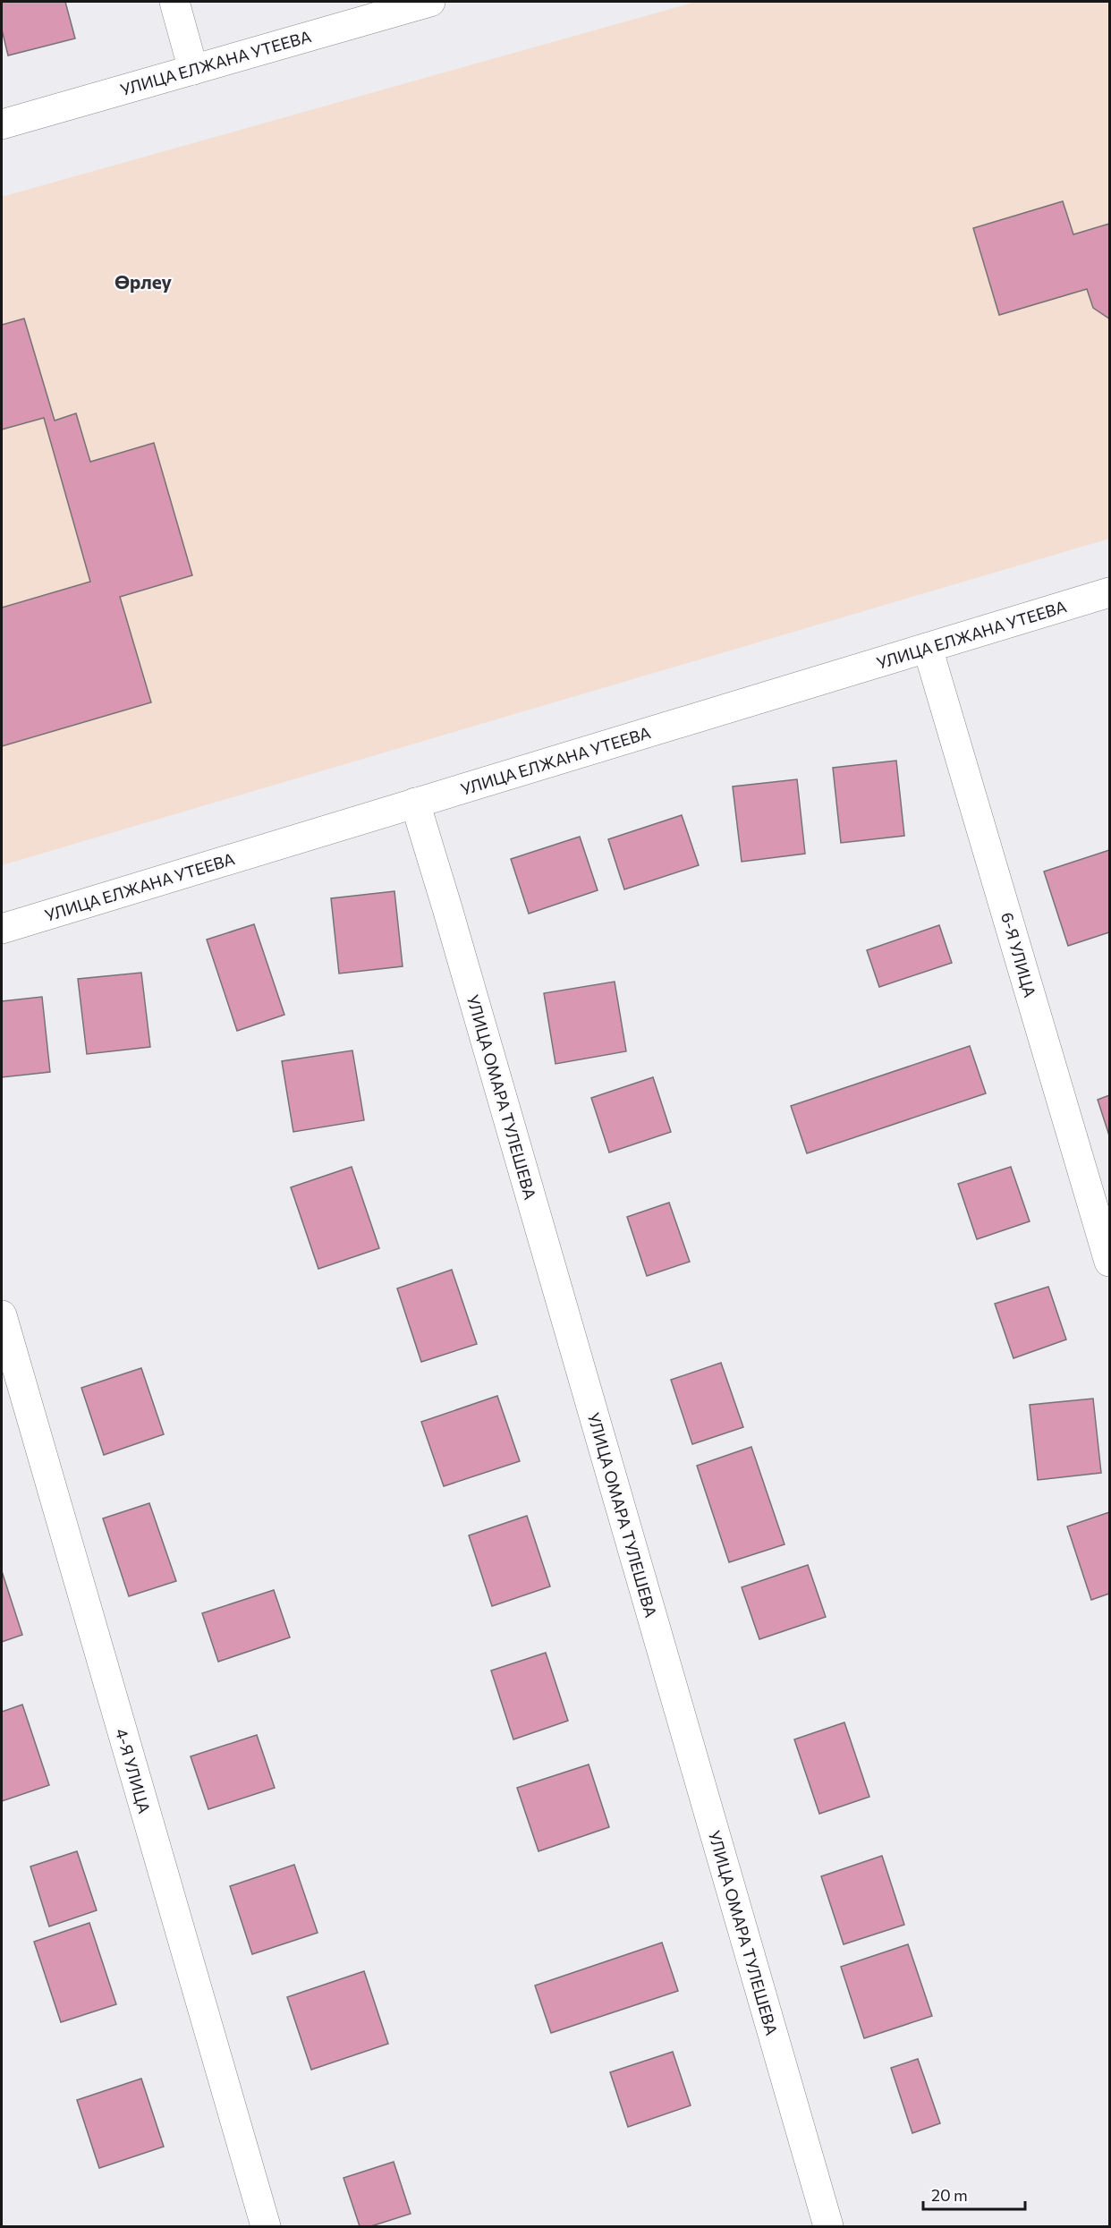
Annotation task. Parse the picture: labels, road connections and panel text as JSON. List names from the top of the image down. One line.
{"streets":{"street":["УЛИЦА ЕЛЖАНА УТЕЕВА","6-Я УЛИЦА","УЛИЦА ОМАРА ТУЛЕШЕВА","4-Я УЛИЦА"]},"crossings":[["УЛИЦА ЕЛЖАНА УТЕЕВА","6-Я УЛИЦА"],["УЛИЦА ЕЛЖАНА УТЕЕВА","УЛИЦА ОМАРА ТУЛЕШЕВА"]],"districts":["Өрлеу"],"scale_bar":"20 m"}
